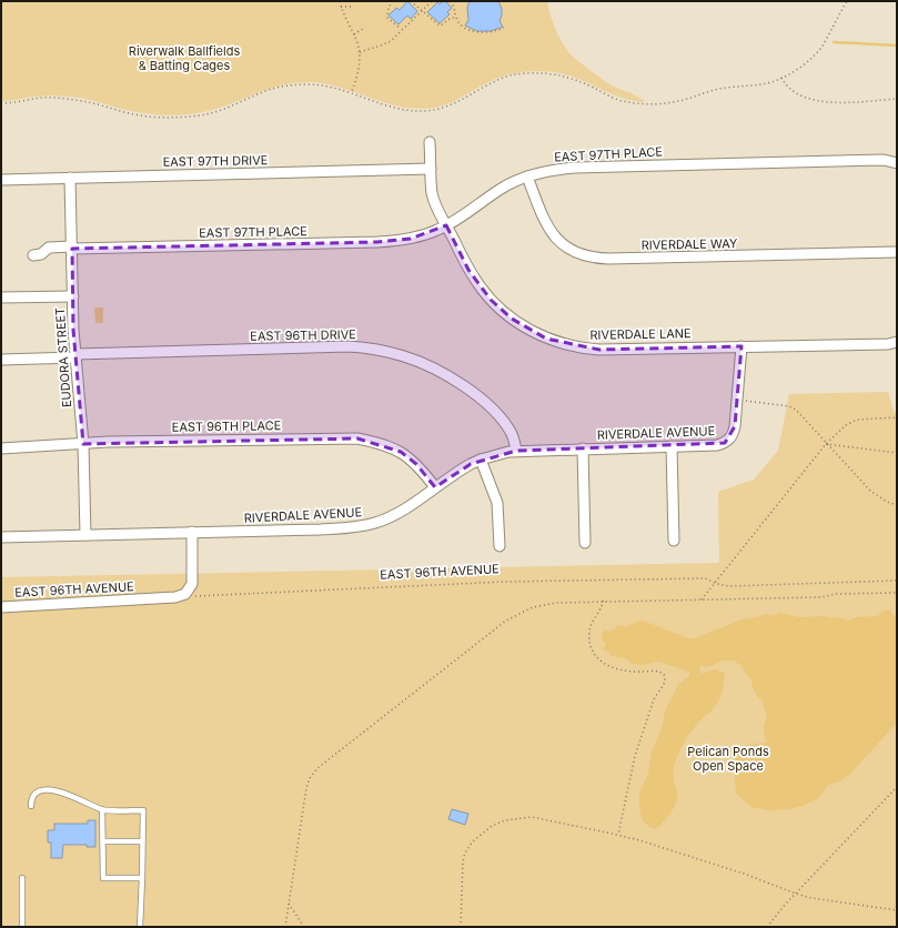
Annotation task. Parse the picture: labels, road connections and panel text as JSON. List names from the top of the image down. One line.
{"streets":{"street":["EAST 97TH PLACE","EAST 97TH DRIVE","RIVERDALE WAY","RIVERDALE LANE","EAST 96TH DRIVE","EUDORA STREET","EAST 96TH PLACE","RIVERDALE AVENUE","EAST 96TH AVENUE"]},"crossings":[["EAST 97TH PLACE","RIVERDALE WAY"],["EAST 97TH PLACE","RIVERDALE LANE"],["EAST 97TH PLACE","EUDORA STREET"],["EAST 97TH DRIVE","RIVERDALE LANE"],["EAST 97TH DRIVE","EUDORA STREET"],["RIVERDALE LANE","RIVERDALE AVENUE"],["EAST 96TH DRIVE","EUDORA STREET"],["EAST 96TH DRIVE","RIVERDALE AVENUE"],["EUDORA STREET","EAST 96TH PLACE"],["EUDORA STREET","RIVERDALE AVENUE"],["EAST 96TH PLACE","RIVERDALE AVENUE"],["RIVERDALE AVENUE","EAST 96TH AVENUE"]],"parks":["Riverwalk Ballfields & Batting Cages","Pelican Ponds Open Space"]}
